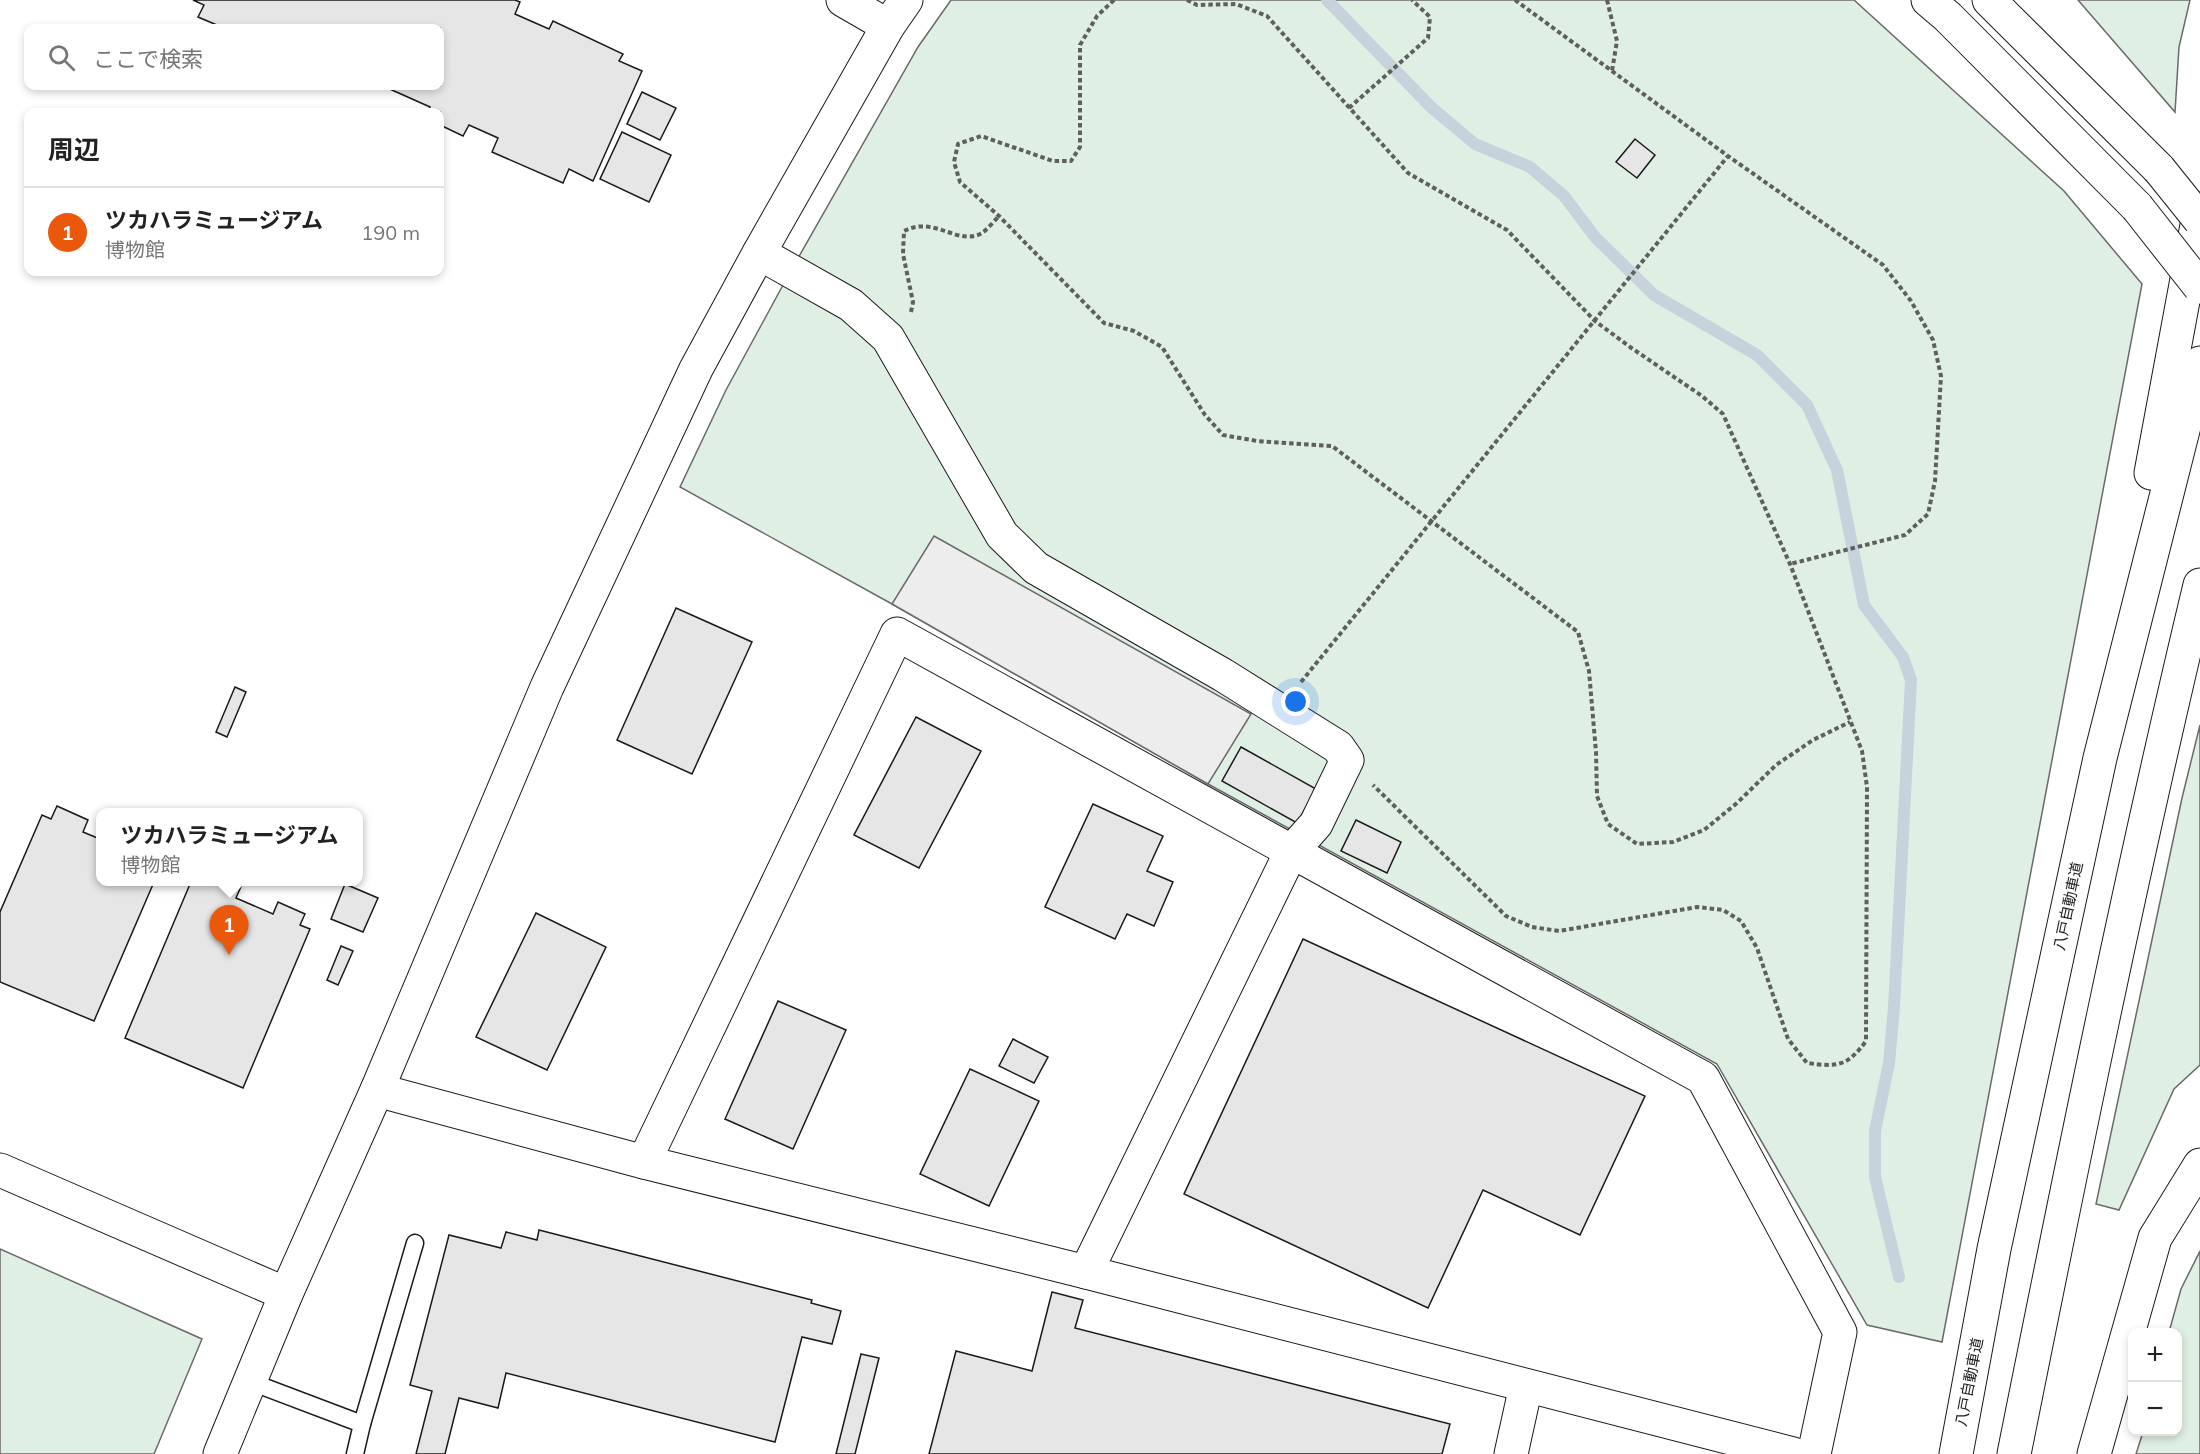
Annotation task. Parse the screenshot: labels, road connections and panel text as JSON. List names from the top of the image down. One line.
{"streets":{"main road":["八戸自動車道"]},"page":{"search":"ここで検索","heading":"周辺","list":[{"mark":"1","name":"ツカハラミュージアム","note":"博物館","value":"190 m"}],"popup":["ツカハラミュージアム","博物館"],"pins":"1","map_buttons":["+","−"]}}
